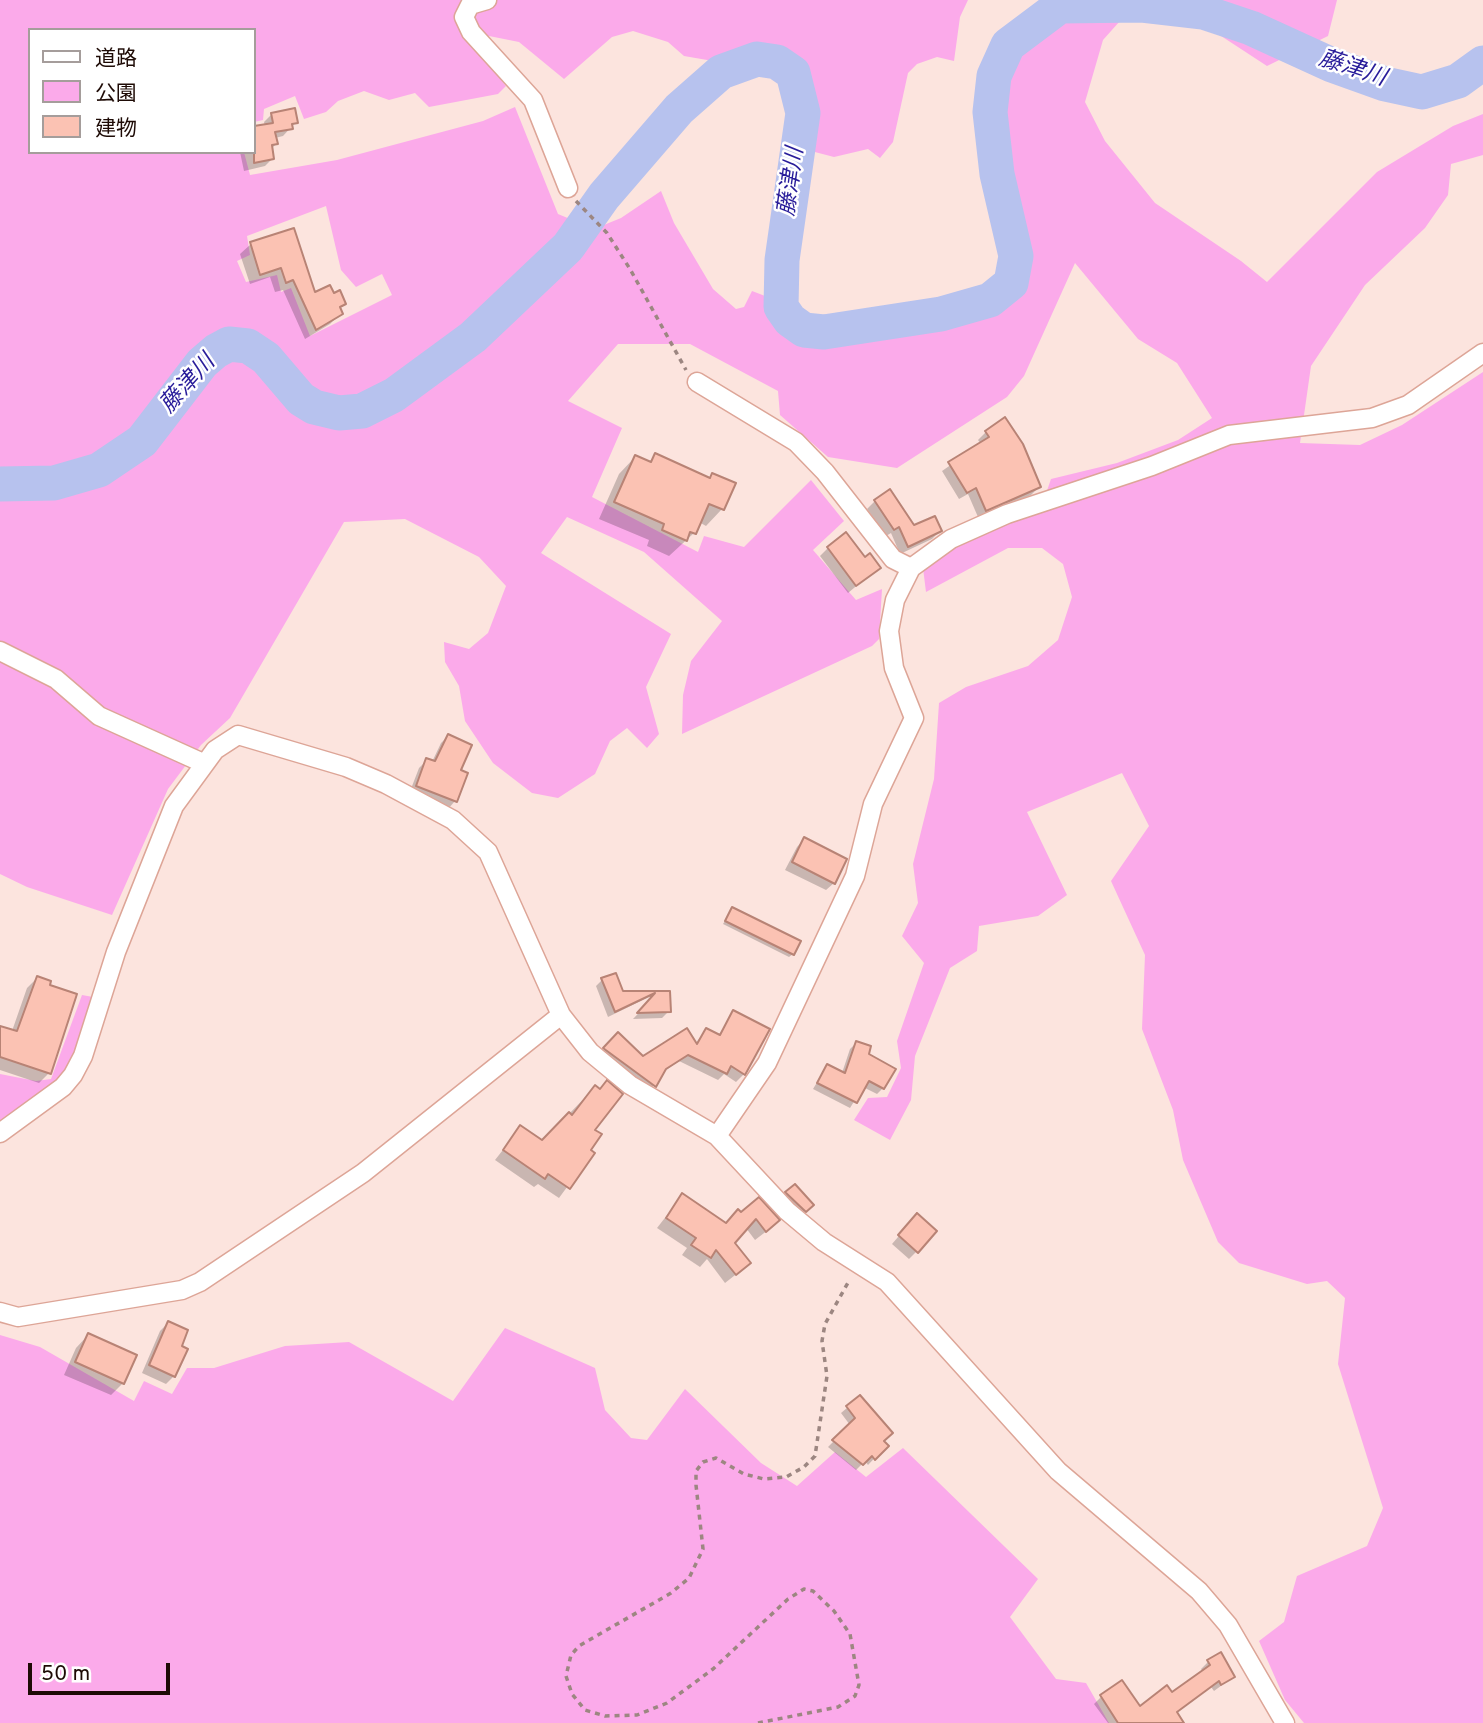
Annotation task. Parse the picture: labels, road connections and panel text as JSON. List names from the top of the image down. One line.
{"water":["藤津川"],"legend":["道路","公園","建物"],"scale_bar":"50 m"}
